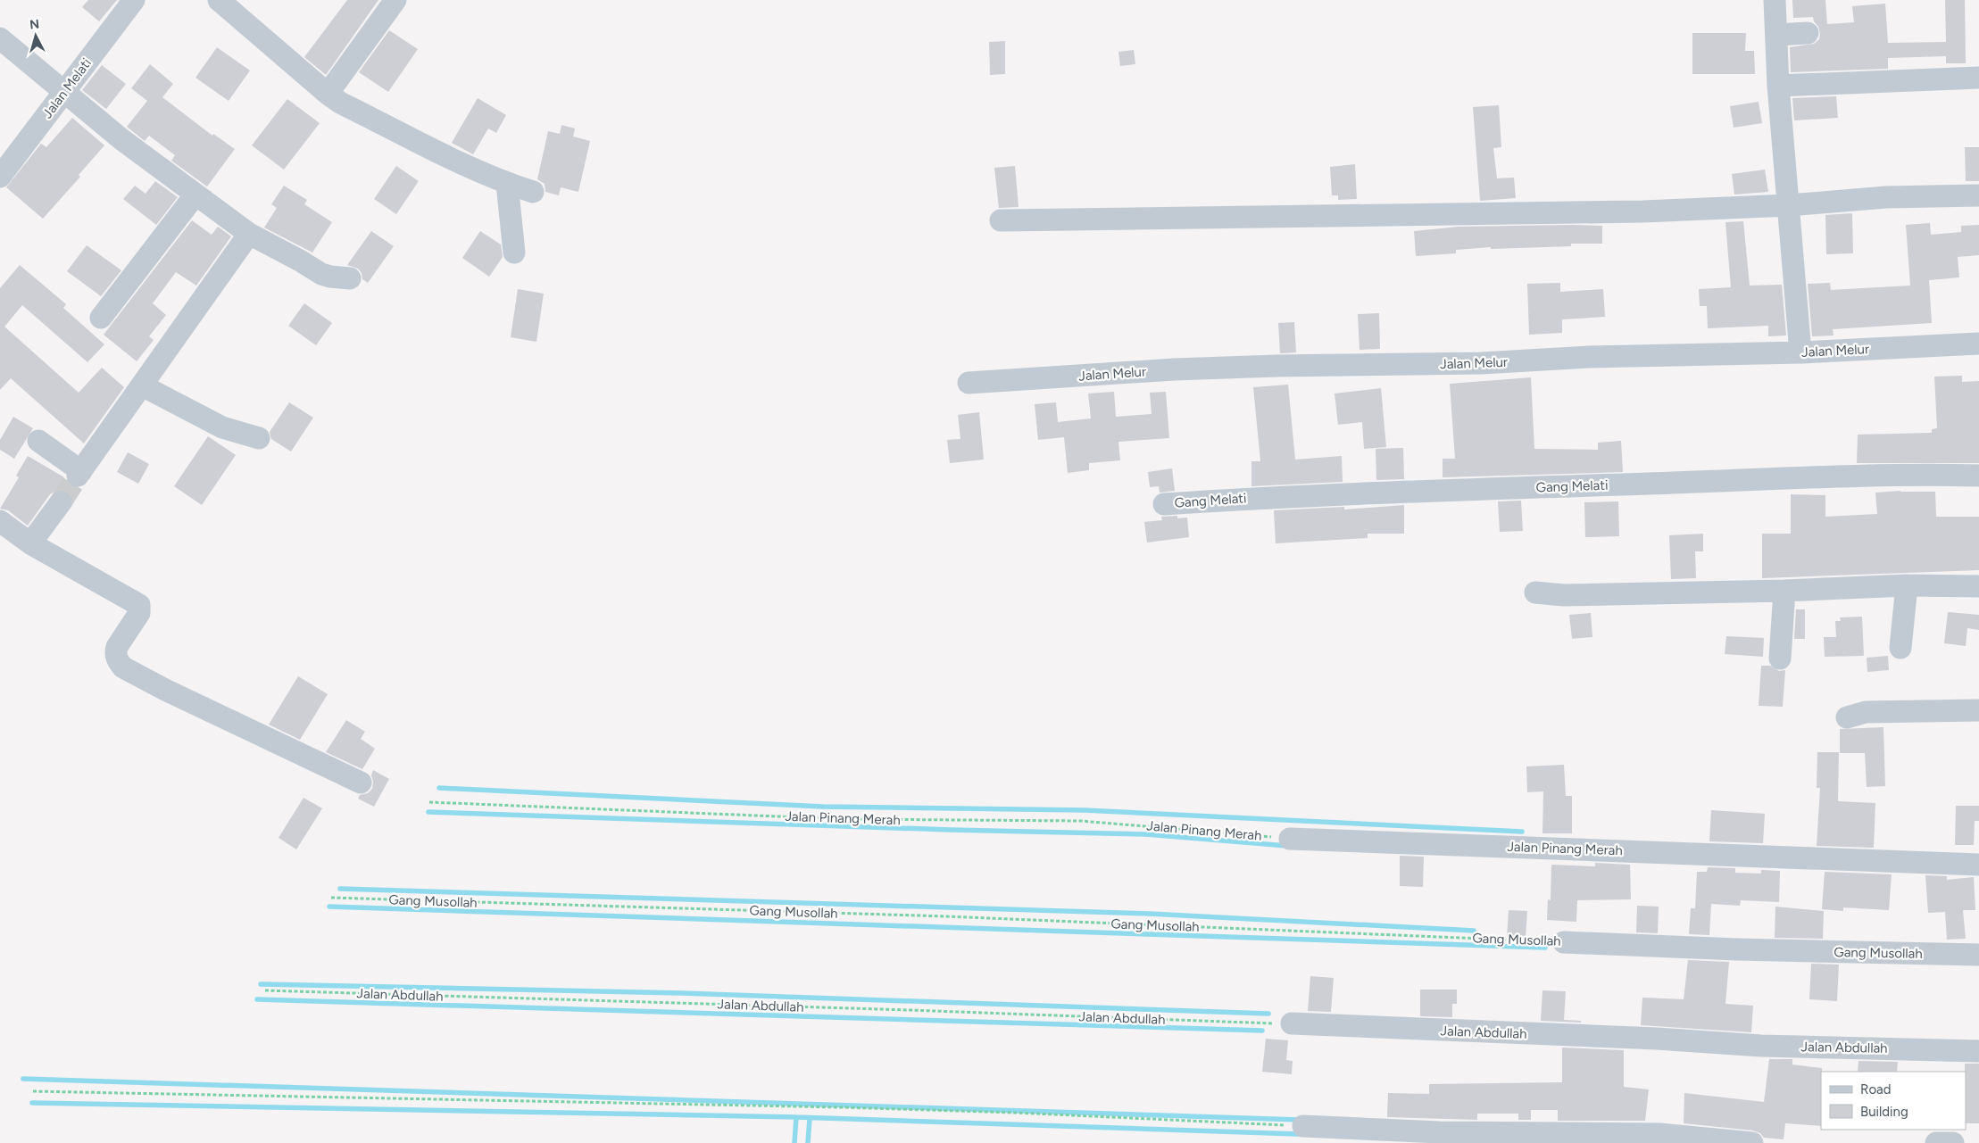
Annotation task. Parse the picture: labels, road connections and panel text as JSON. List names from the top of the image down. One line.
{"streets":{"street":["Jalan Melati","Jalan Melur","Gang Melati","Jalan Pinang Merah","Gang Musollah","Jalan Abdullah"]},"legend":["Road","Building"],"north":"top"}
